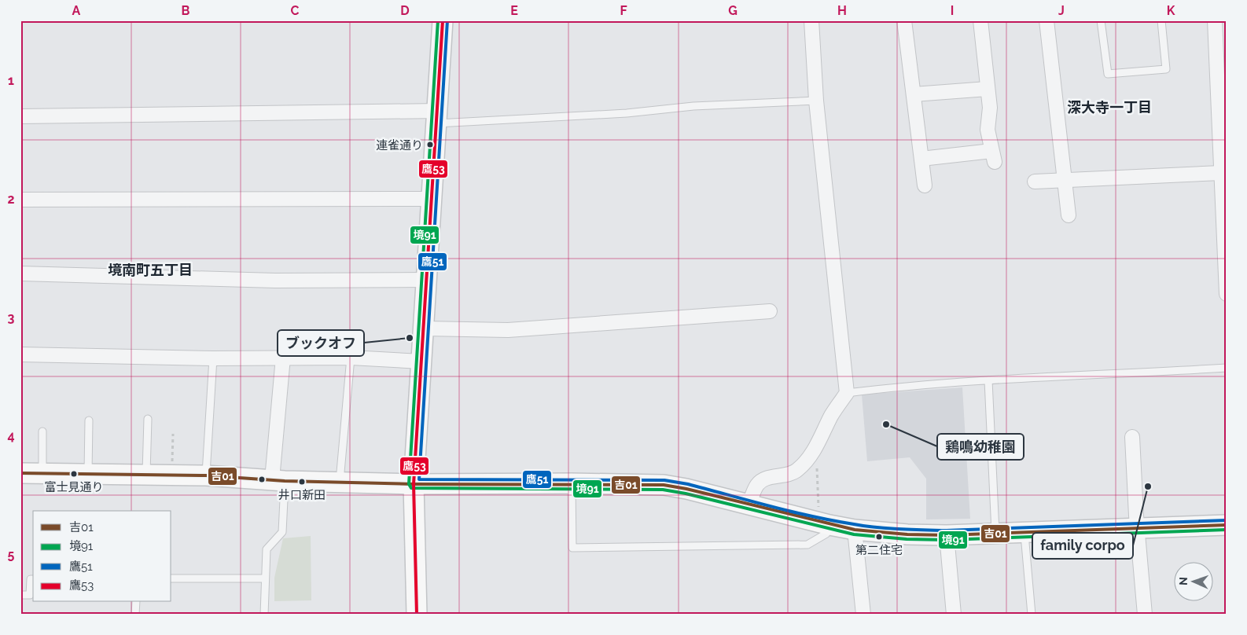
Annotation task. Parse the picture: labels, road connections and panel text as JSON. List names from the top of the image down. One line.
{"districts":["深大寺一丁目","境南町五丁目"],"places":["連雀通り","ブックオフ","鶏鳴幼稚園","富士見通り","井口新田","family corpo","第二住宅"],"lines":["transit line 境91","transit line 鷹51","transit line 鷹53","transit line 吉01"],"legend":["吉01","境91","鷹51","鷹53"],"north":"left","grid":{"columns":["A","B","C","D","E","F","G","H","I","J","K"],"rows":["1","2","3","4","5"]}}
